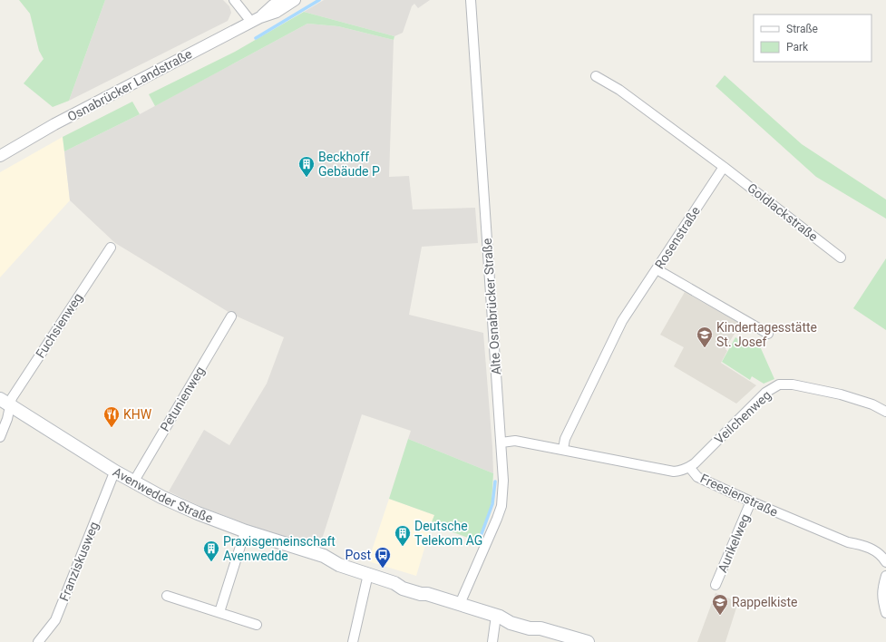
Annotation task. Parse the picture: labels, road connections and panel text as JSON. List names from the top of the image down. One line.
{"streets":{"main road":["Avenwedder Straße"],"street":["Osnabrücker Landstraße","Goldlackstraße","Rosenstraße","Alte Osnabrücker Straße","Fuchsienweg","Petunienweg","Veilchenweg","Freesienstraße","Aurikelweg","Franziskusweg"]},"crossings":[["Goldlackstraße","Rosenstraße"],["Rosenstraße","Freesienstraße"],["Alte Osnabrücker Straße","Avenwedder Straße"],["Alte Osnabrücker Straße","Freesienstraße"],["Fuchsienweg","Avenwedder Straße"],["Petunienweg","Avenwedder Straße"],["Veilchenweg","Freesienstraße"],["Avenwedder Straße","Franziskusweg"],["Freesienstraße","Aurikelweg"]],"places":{"building":["Beckhoff Gebäude P","Deutsche Telekom AG","Praxisgemeinschaft Avenwedde"],"school or university":["Kindertagesstätte St. Josef","Rappelkiste"],"restaurant":["KHW"],"bus stop":["Post"]},"legend":["Straße","Park"]}
